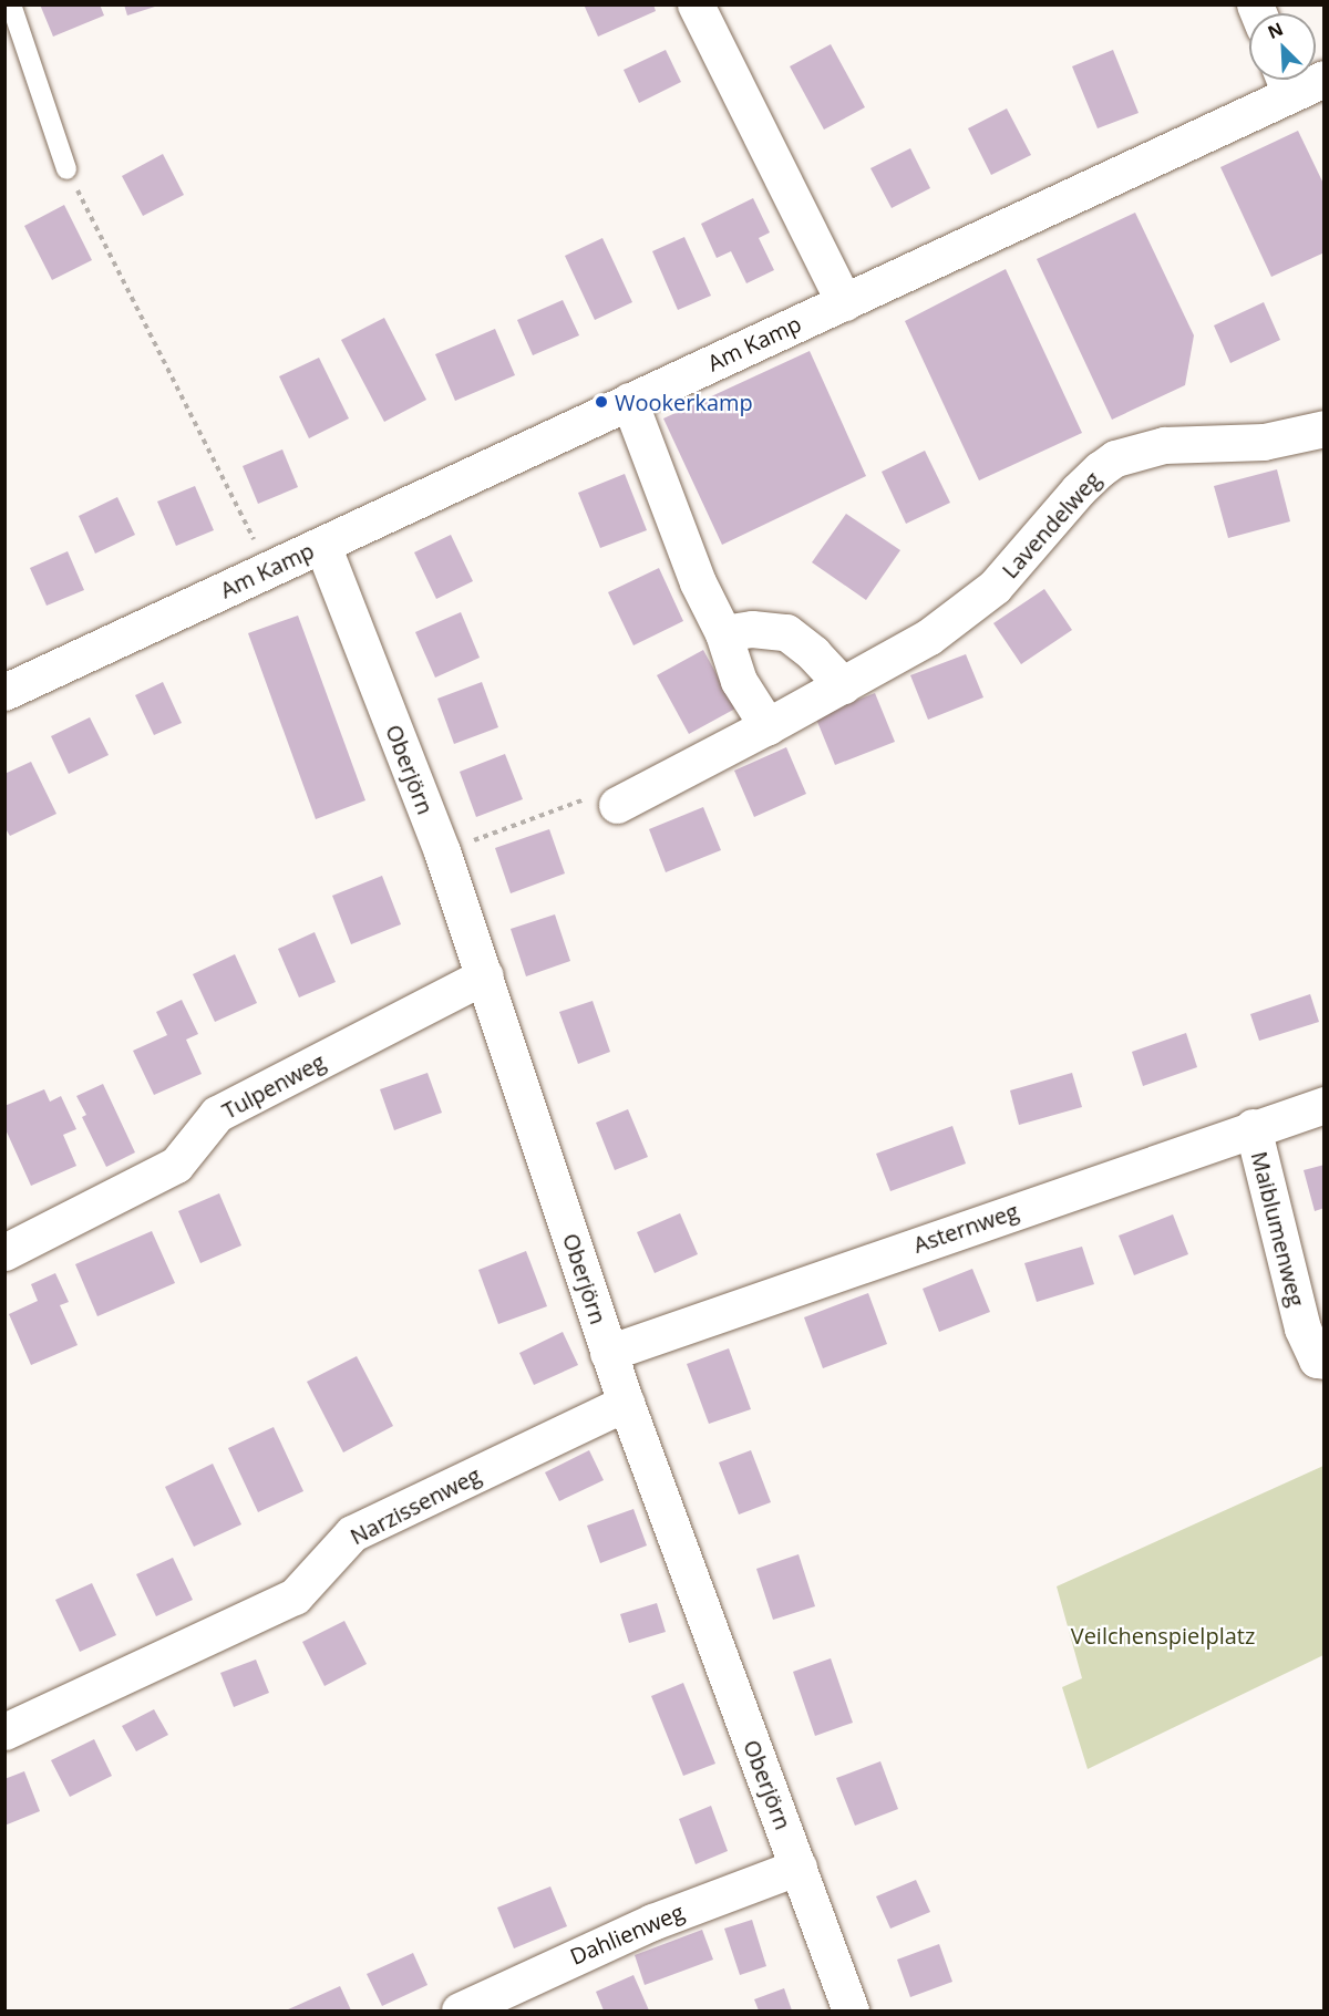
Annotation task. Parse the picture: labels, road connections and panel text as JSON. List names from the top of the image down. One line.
{"streets":{"street":["Am Kamp","Lavendelweg","Oberjörn","Tulpenweg","Asternweg","Maiblumenweg","Narzissenweg","Dahlienweg"]},"crossings":[["Am Kamp","Oberjörn"],["Oberjörn","Tulpenweg"],["Oberjörn","Asternweg"],["Oberjörn","Narzissenweg"],["Oberjörn","Dahlienweg"],["Asternweg","Maiblumenweg"]],"parks":["Veilchenspielplatz"],"places":["Wookerkamp"],"north":"top left"}
